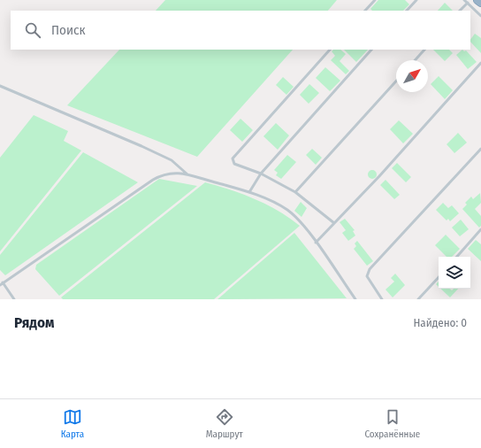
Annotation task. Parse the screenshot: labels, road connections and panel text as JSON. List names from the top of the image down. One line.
{"north":"top right","page":{"search":"Поиск","heading":["Рядом","Найдено: 0"],"nav":["Карта","Маршрут","Сохранённые"]}}
